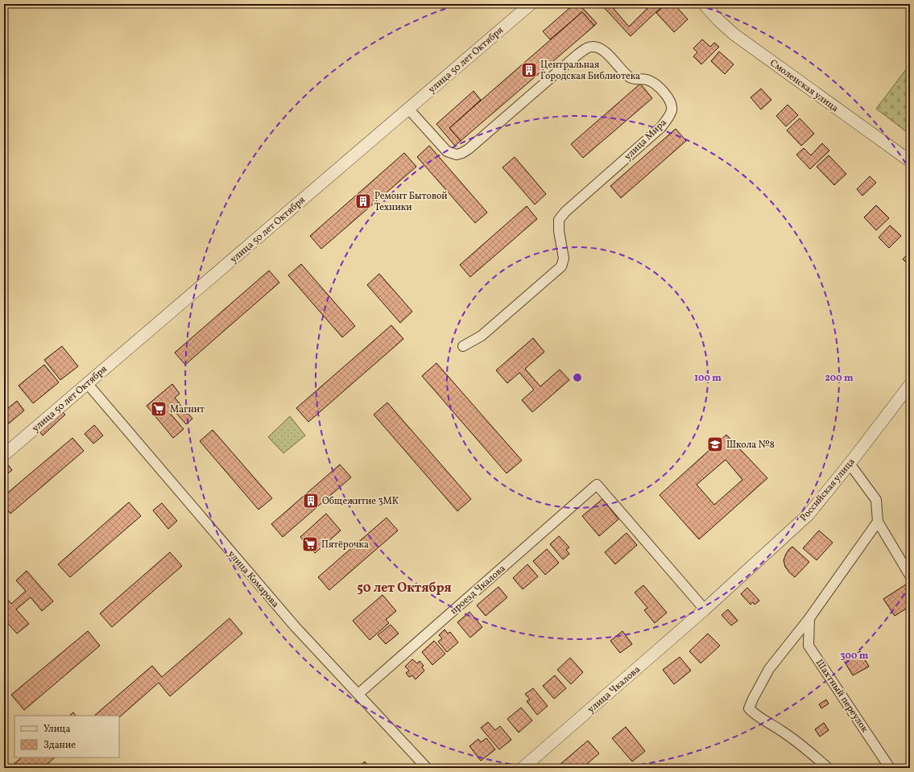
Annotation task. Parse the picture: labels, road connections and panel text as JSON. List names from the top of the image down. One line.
{"streets":{"street":["улица 50 лет Октября","Смоленская улица","улица Мира","Российская улица","улица Комарова","проезд Чкалова","улица Чкалова","Шахтный переулок"]},"crossings":[["улица 50 лет Октября","улица Мира"],["улица 50 лет Октября","улица Комарова"],["Российская улица","проезд Чкалова"],["Российская улица","улица Чкалова"],["улица Комарова","проезд Чкалова"],["проезд Чкалова","улица Чкалова"]],"districts":["50 лет Октября"],"places":{"building":["Центральная Городская Библиотека","Ремонт Бытовой Техники","Общежитие 3МК"],"supermarket":["Магнит","Пятёрочка"],"school or university":["Школа №8"]},"legend":["Улица","Здание"],"rings":["100 m","200 m","300 m"]}
